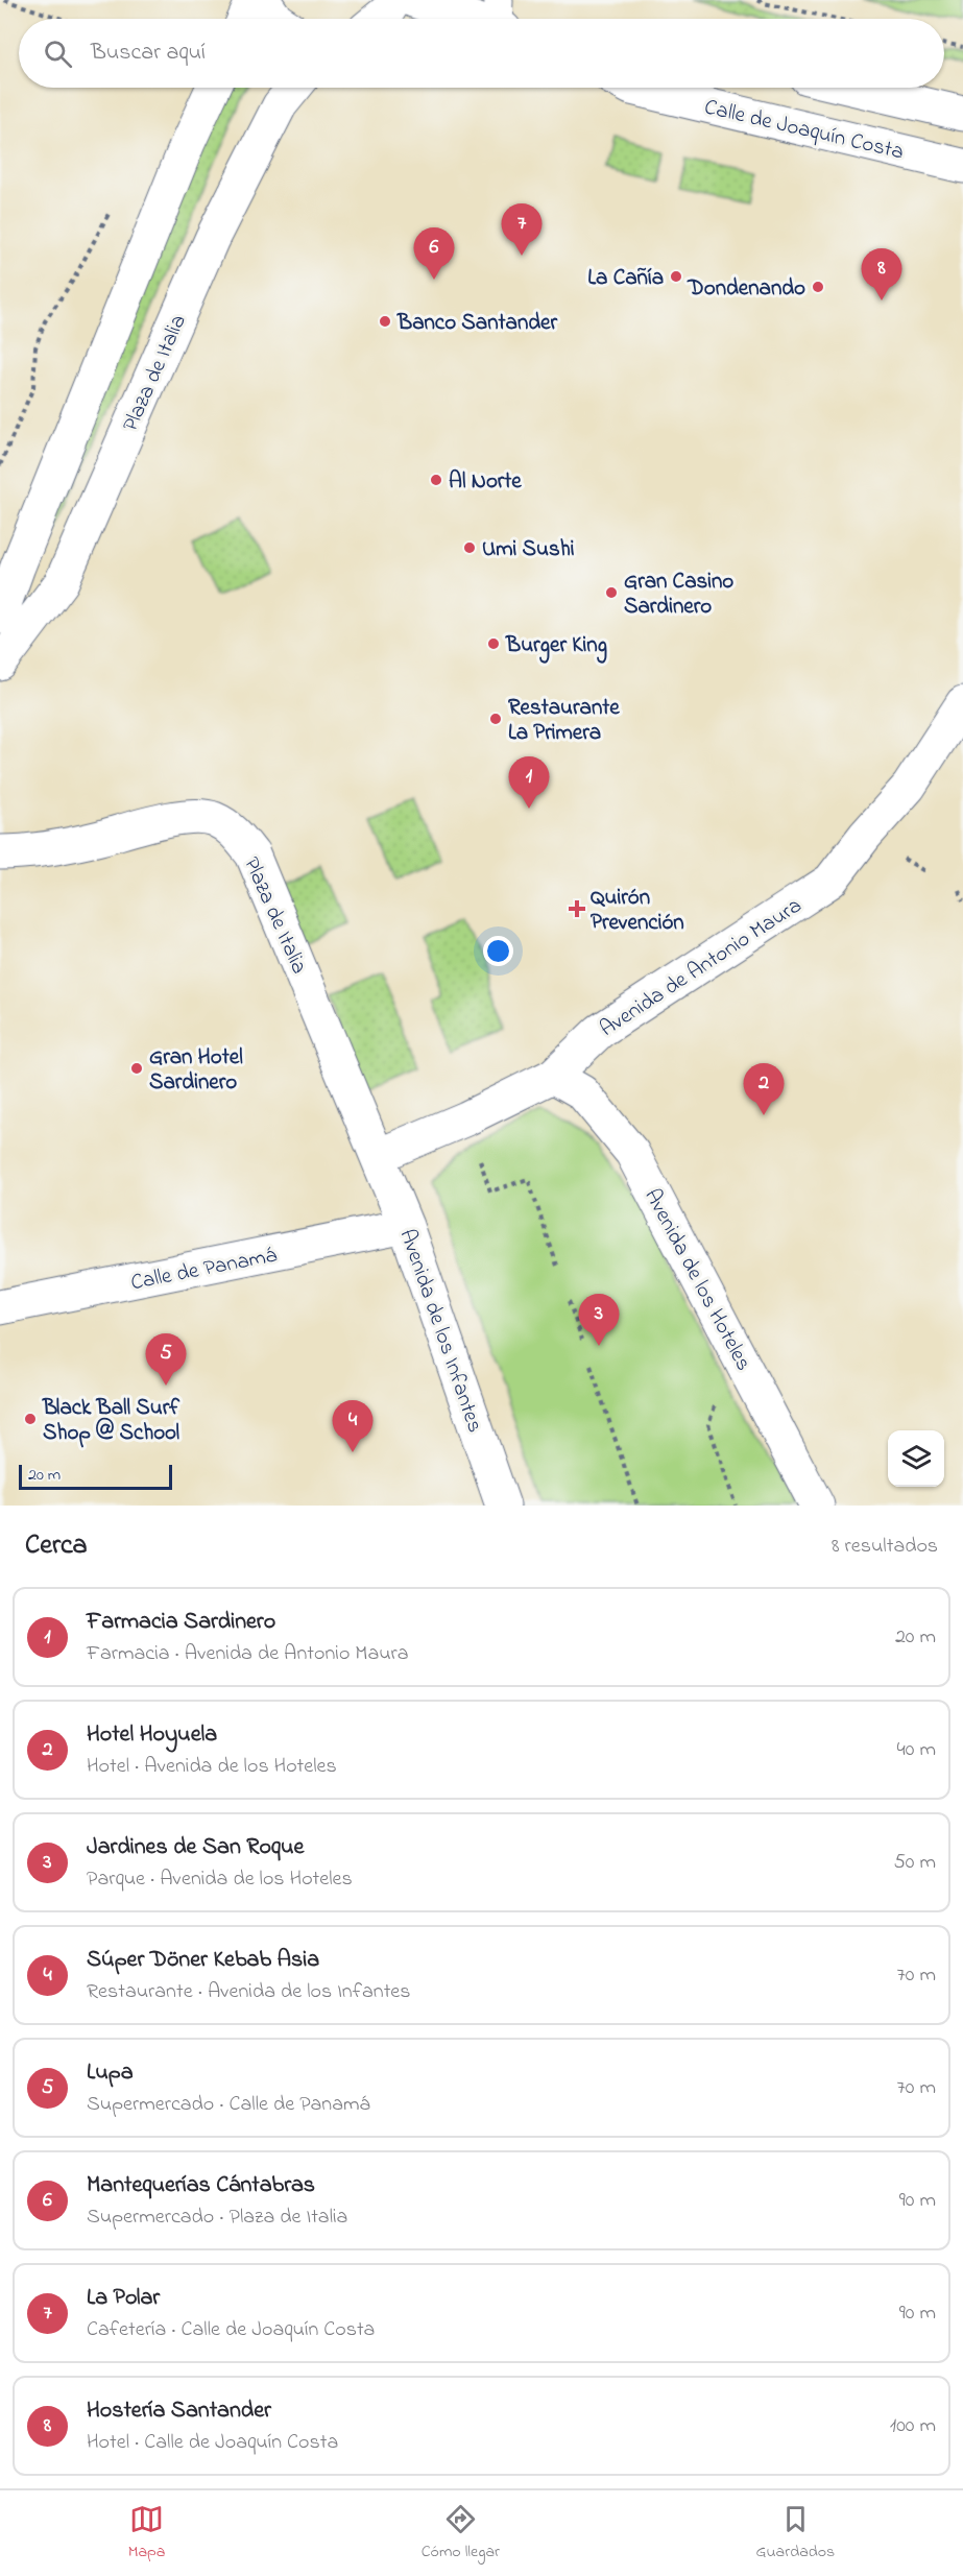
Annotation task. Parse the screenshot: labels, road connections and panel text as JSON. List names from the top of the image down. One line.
{"streets":{"street":["Calle de Joaquín Costa","Plaza de Italia","Avenida de Antonio Maura","Calle de Panamá","Avenida de los Hoteles","Avenida de los Infantes"]},"crossings":[["Plaza de Italia","Avenida de Antonio Maura"],["Plaza de Italia","Avenida de los Infantes"],["Avenida de Antonio Maura","Avenida de los Hoteles"],["Avenida de Antonio Maura","Avenida de los Infantes"],["Calle de Panamá","Avenida de los Infantes"]],"places":{"other":["La Cañía","Dondenando","Banco Santander","Al Norte","Umi Sushi","Gran Casino Sardinero","Burger King","Restaurante La Primera","Gran Hotel Sardinero","Black Ball Surf Shop @ School"],"health":["Quirón Prevención"]},"scale_bar":"20 m","page":{"search":"Buscar aquí","pins":["7","6","8","1","2","3","5","4"],"scale":"20 m","heading":["Cerca","8 resultados"],"list":[{"mark":"1","name":"Farmacia Sardinero","note":"Farmacia · Avenida de Antonio Maura","value":"20 m"},{"mark":"2","name":"Hotel Hoyuela","note":"Hotel · Avenida de los Hoteles","value":"40 m"},{"mark":"3","name":"Jardines de San Roque","note":"Parque · Avenida de los Hoteles","value":"50 m"},{"mark":"4","name":"Súper Döner Kebab Asia","note":"Restaurante · Avenida de los Infantes","value":"70 m"},{"mark":"5","name":"Lupa","note":"Supermercado · Calle de Panamá","value":"70 m"},{"mark":"6","name":"Mantequerías Cántabras","note":"Supermercado · Plaza de Italia","value":"90 m"},{"mark":"7","name":"La Polar","note":"Cafetería · Calle de Joaquín Costa","value":"90 m"},{"mark":"8","name":"Hostería Santander","note":"Hotel · Calle de Joaquín Costa","value":"100 m"}],"nav":["Mapa","Cómo llegar","Guardados"]}}
